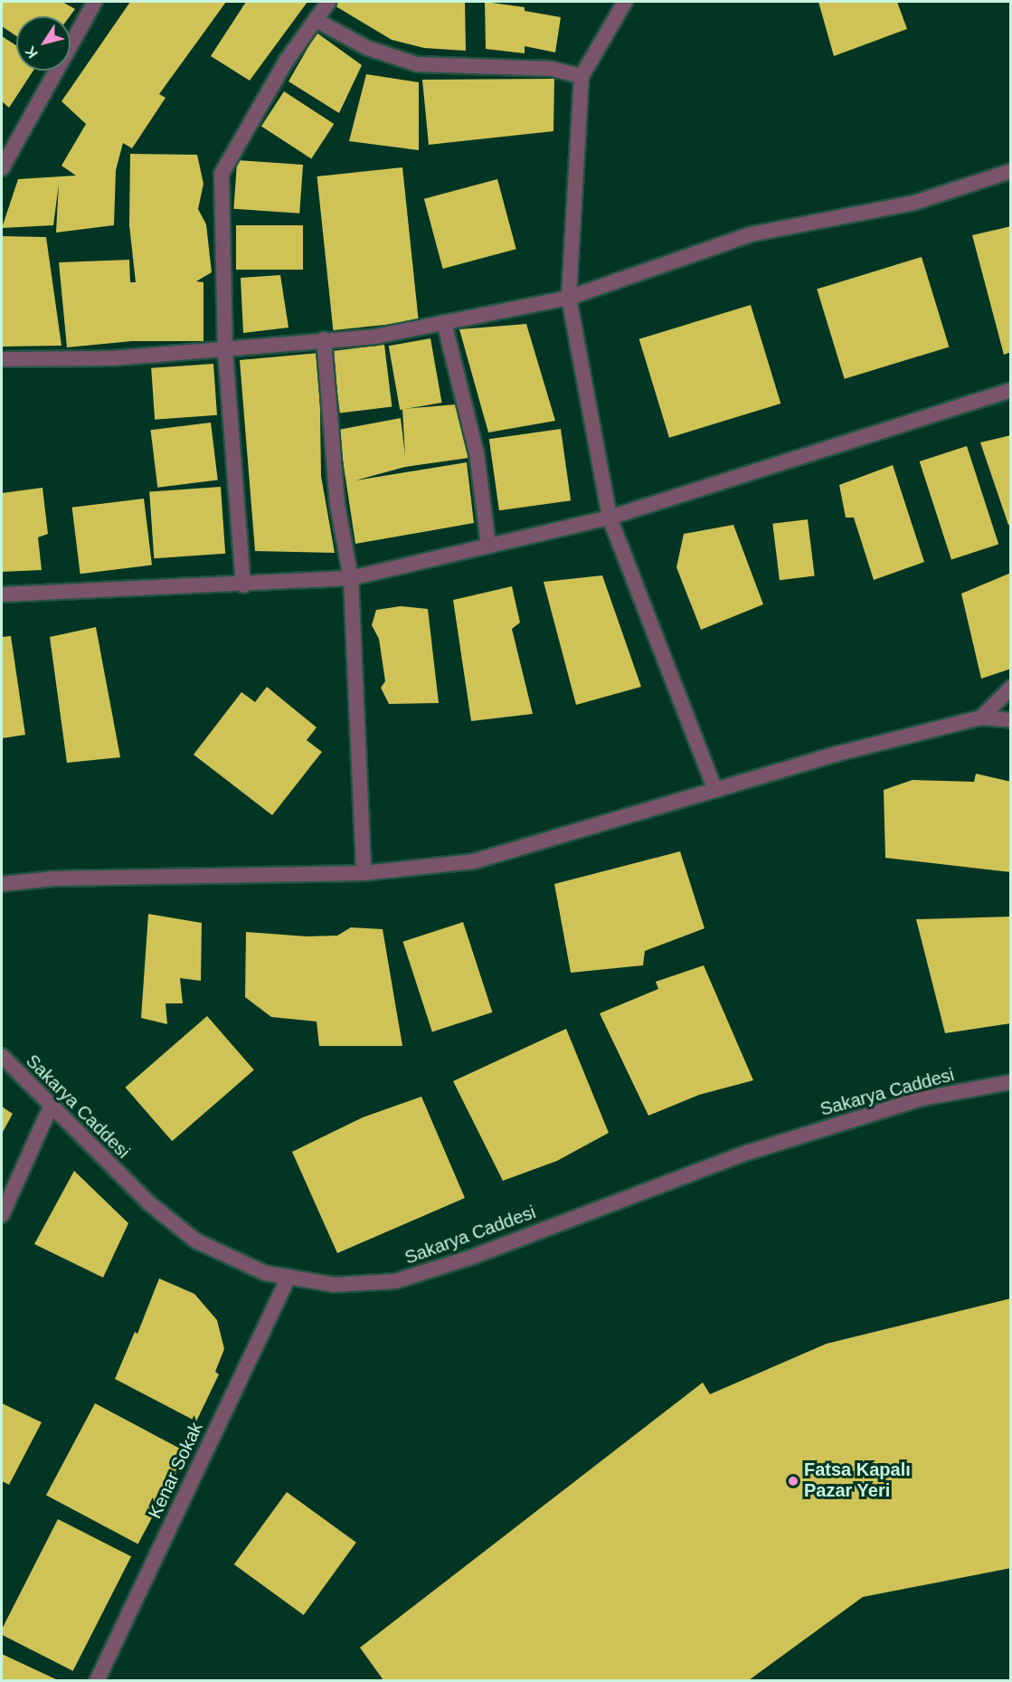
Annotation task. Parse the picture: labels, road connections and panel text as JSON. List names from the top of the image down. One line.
{"streets":{"street":["Sakarya Caddesi","Kenar Sokak"]},"crossings":[["Sakarya Caddesi","Kenar Sokak"]],"places":["Fatsa Kapalı Pazar Yeri"],"north":"bottom left"}
